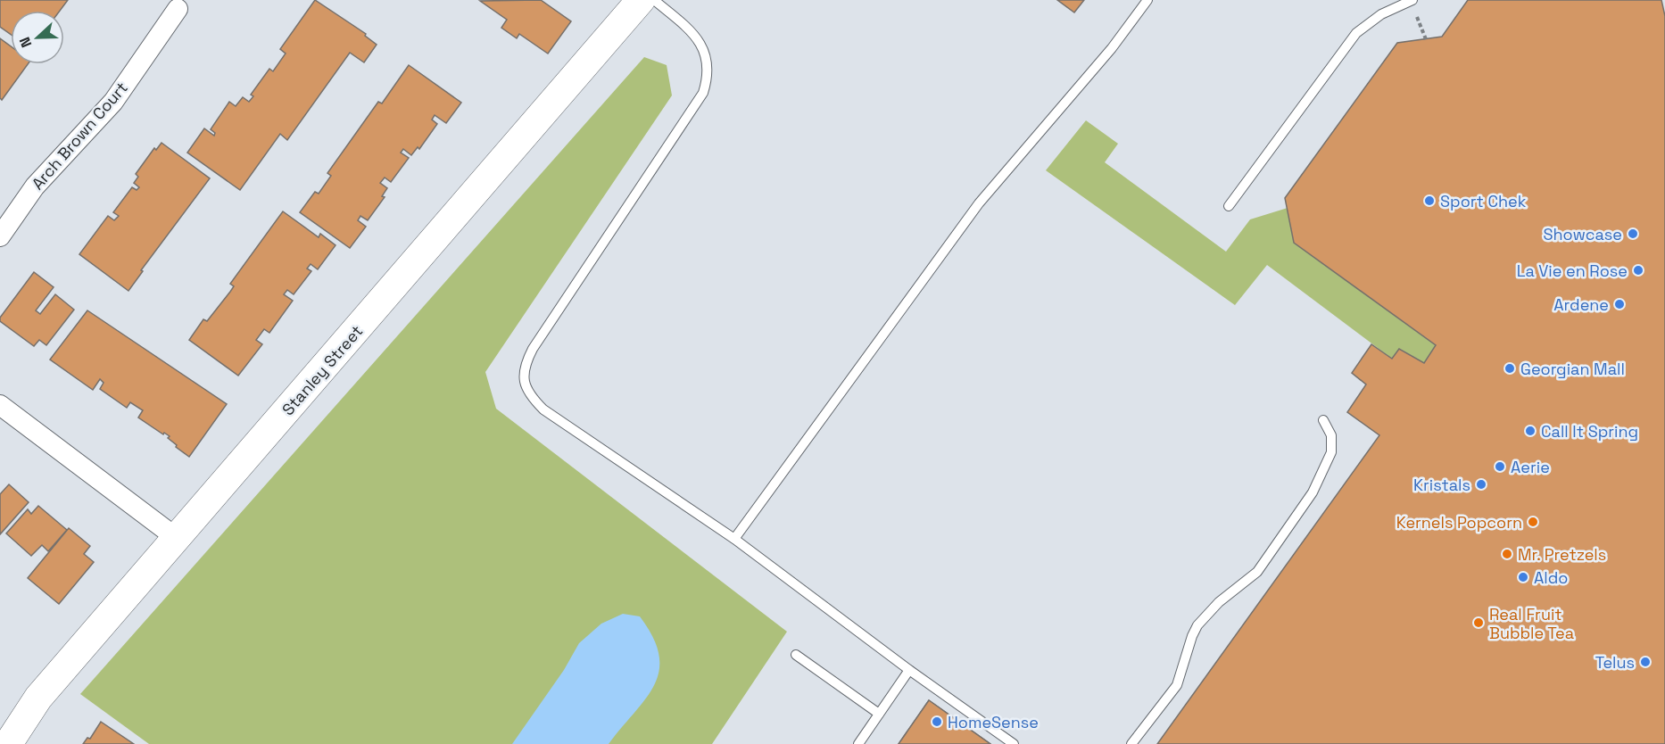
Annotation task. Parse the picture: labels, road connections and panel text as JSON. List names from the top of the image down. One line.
{"streets":{"street":["Arch Brown Court","Stanley Street"]},"places":["Sport Chek","Showcase","La Vie en Rose","Ardene","Georgian Mall","Call It Spring","Aerie","Kristals","Kernels Popcorn","Mr. Pretzels","Aldo","Real Fruit Bubble Tea","Telus","HomeSense"],"north":"left"}
